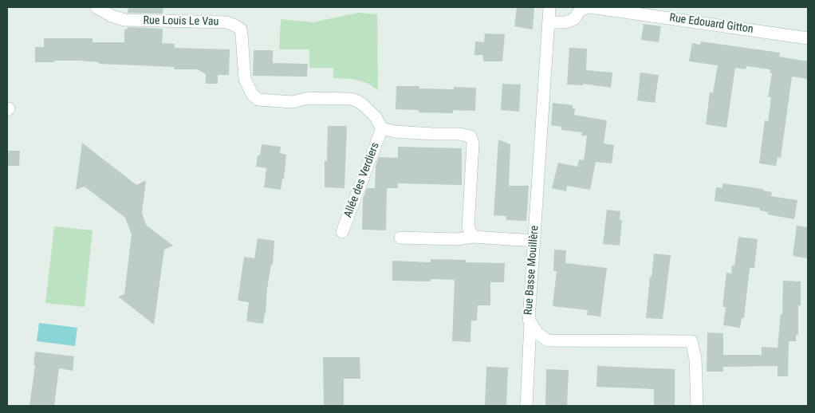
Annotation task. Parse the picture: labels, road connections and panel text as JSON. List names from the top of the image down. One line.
{"streets":{"street":["Rue Louis Le Vau","Rue Edouard Gitton","Allée des Verdiers","Rue Basse Mouillère"]},"crossings":[["Rue Louis Le Vau","Allée des Verdiers"],["Rue Edouard Gitton","Rue Basse Mouillère"]]}
